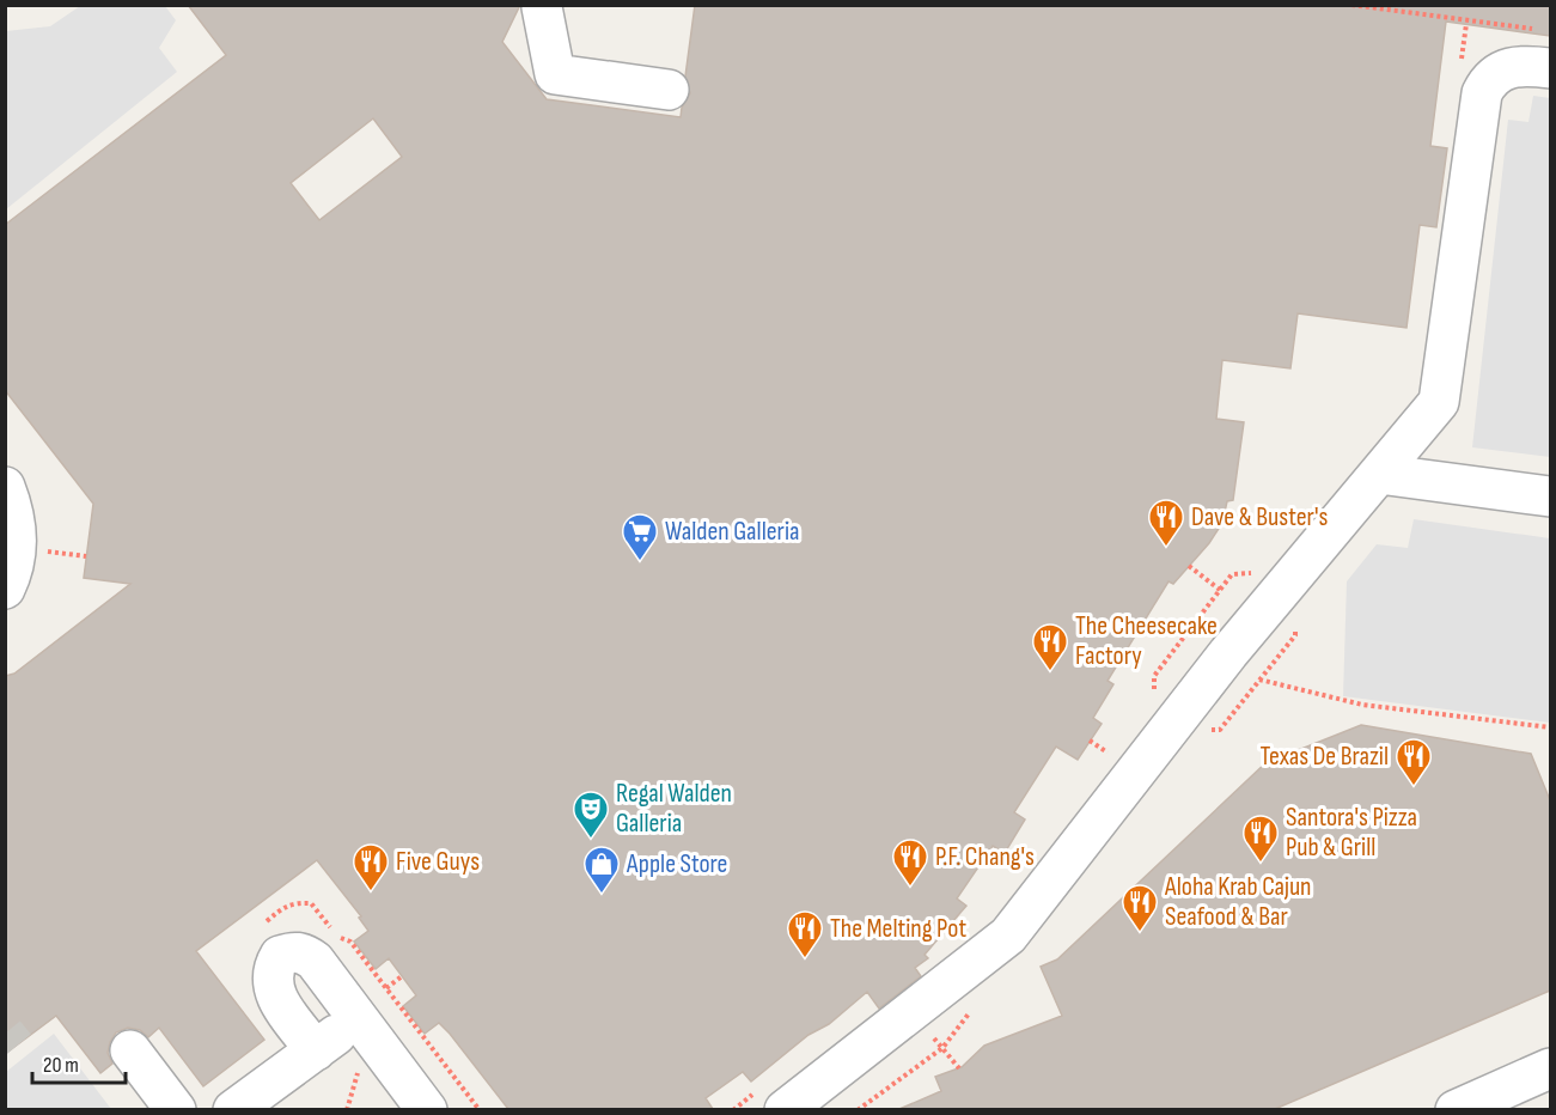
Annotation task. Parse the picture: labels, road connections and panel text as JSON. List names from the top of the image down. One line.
{"places":{"restaurant":["Dave & Buster's","The Cheesecake Factory","Texas De Brazil","Santora's Pizza Pub & Grill","P.F. Chang's","Five Guys","Aloha Krab Cajun Seafood & Bar","The Melting Pot"],"supermarket":["Walden Galleria"],"theatre":["Regal Walden Galleria"],"shop":["Apple Store"]},"scale_bar":"20 m"}
